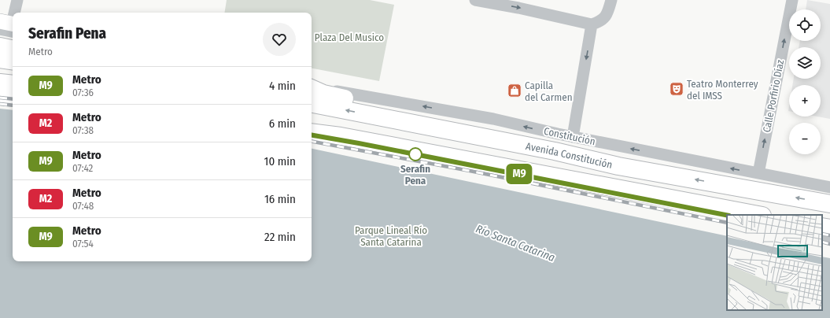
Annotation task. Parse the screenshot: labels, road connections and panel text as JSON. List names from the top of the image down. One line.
{"streets":{"highway":["Avenida Constitución"],"street":["Calle Porfirio Díaz","Constitución"]},"crossings":[["Calle Porfirio Díaz","Constitución"]],"one_way":["Calle Porfirio Díaz","Constitución"],"water":["Río Santa Catarina"],"parks":["Plaza Del Musico","Parque Lineal Río Santa Catarina"],"places":{"theatre":["Teatro Monterrey del IMSS"],"shop":["Capilla del Carmen"],"other":["Serafin Pena"]},"lines":["metro line M9"],"page":{"on_map":"M9","map_buttons":["+","−"],"heading":["Serafin Pena","Metro"],"list":[{"mark":"M9","name":"Metro","note":"07:36","value":"4 min"},{"mark":"M2","name":"Metro","note":"07:38","value":"6 min"},{"mark":"M9","name":"Metro","note":"07:42","value":"10 min"},{"mark":"M2","name":"Metro","note":"07:48","value":"16 min"},{"mark":"M9","name":"Metro","note":"07:54","value":"22 min"}]}}
